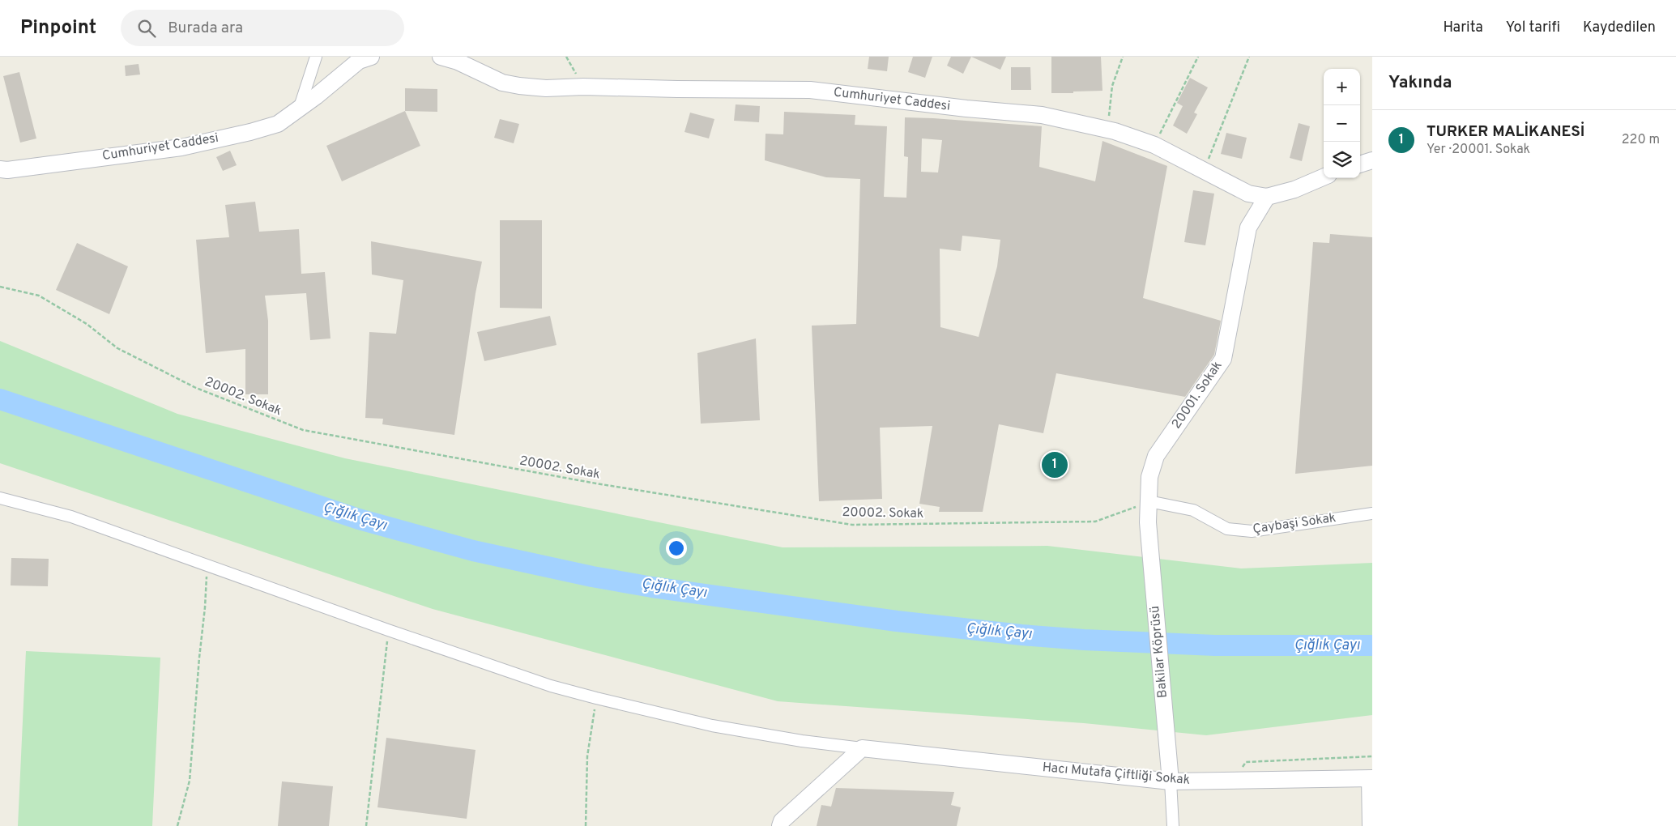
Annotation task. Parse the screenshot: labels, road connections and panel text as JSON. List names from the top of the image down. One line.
{"streets":{"street":["Cumhuriyet Caddesi","20001. Sokak","Çaybaşi Sokak","Bakilar Köprüsü","Hacı Mutafa Çiftliği Sokak"],"path":["20002. Sokak"]},"crossings":[["Cumhuriyet Caddesi","20001. Sokak"],["20001. Sokak","20002. Sokak"],["20001. Sokak","Çaybaşi Sokak"],["20001. Sokak","Bakilar Köprüsü"],["20002. Sokak","Çaybaşi Sokak"],["Bakilar Köprüsü","Hacı Mutafa Çiftliği Sokak"]],"water":["Çığlık Çayı"],"page":{"header":"Pinpoint","search":"Burada ara","nav":["Harita","Yol tarifi","Kaydedilen"],"heading":"Yakında","map_buttons":["+","−"],"list":[{"mark":"1","name":"TURKER MALİKANESİ","note":"Yer · 20001. Sokak","value":"220 m"}],"pins":"1"}}
